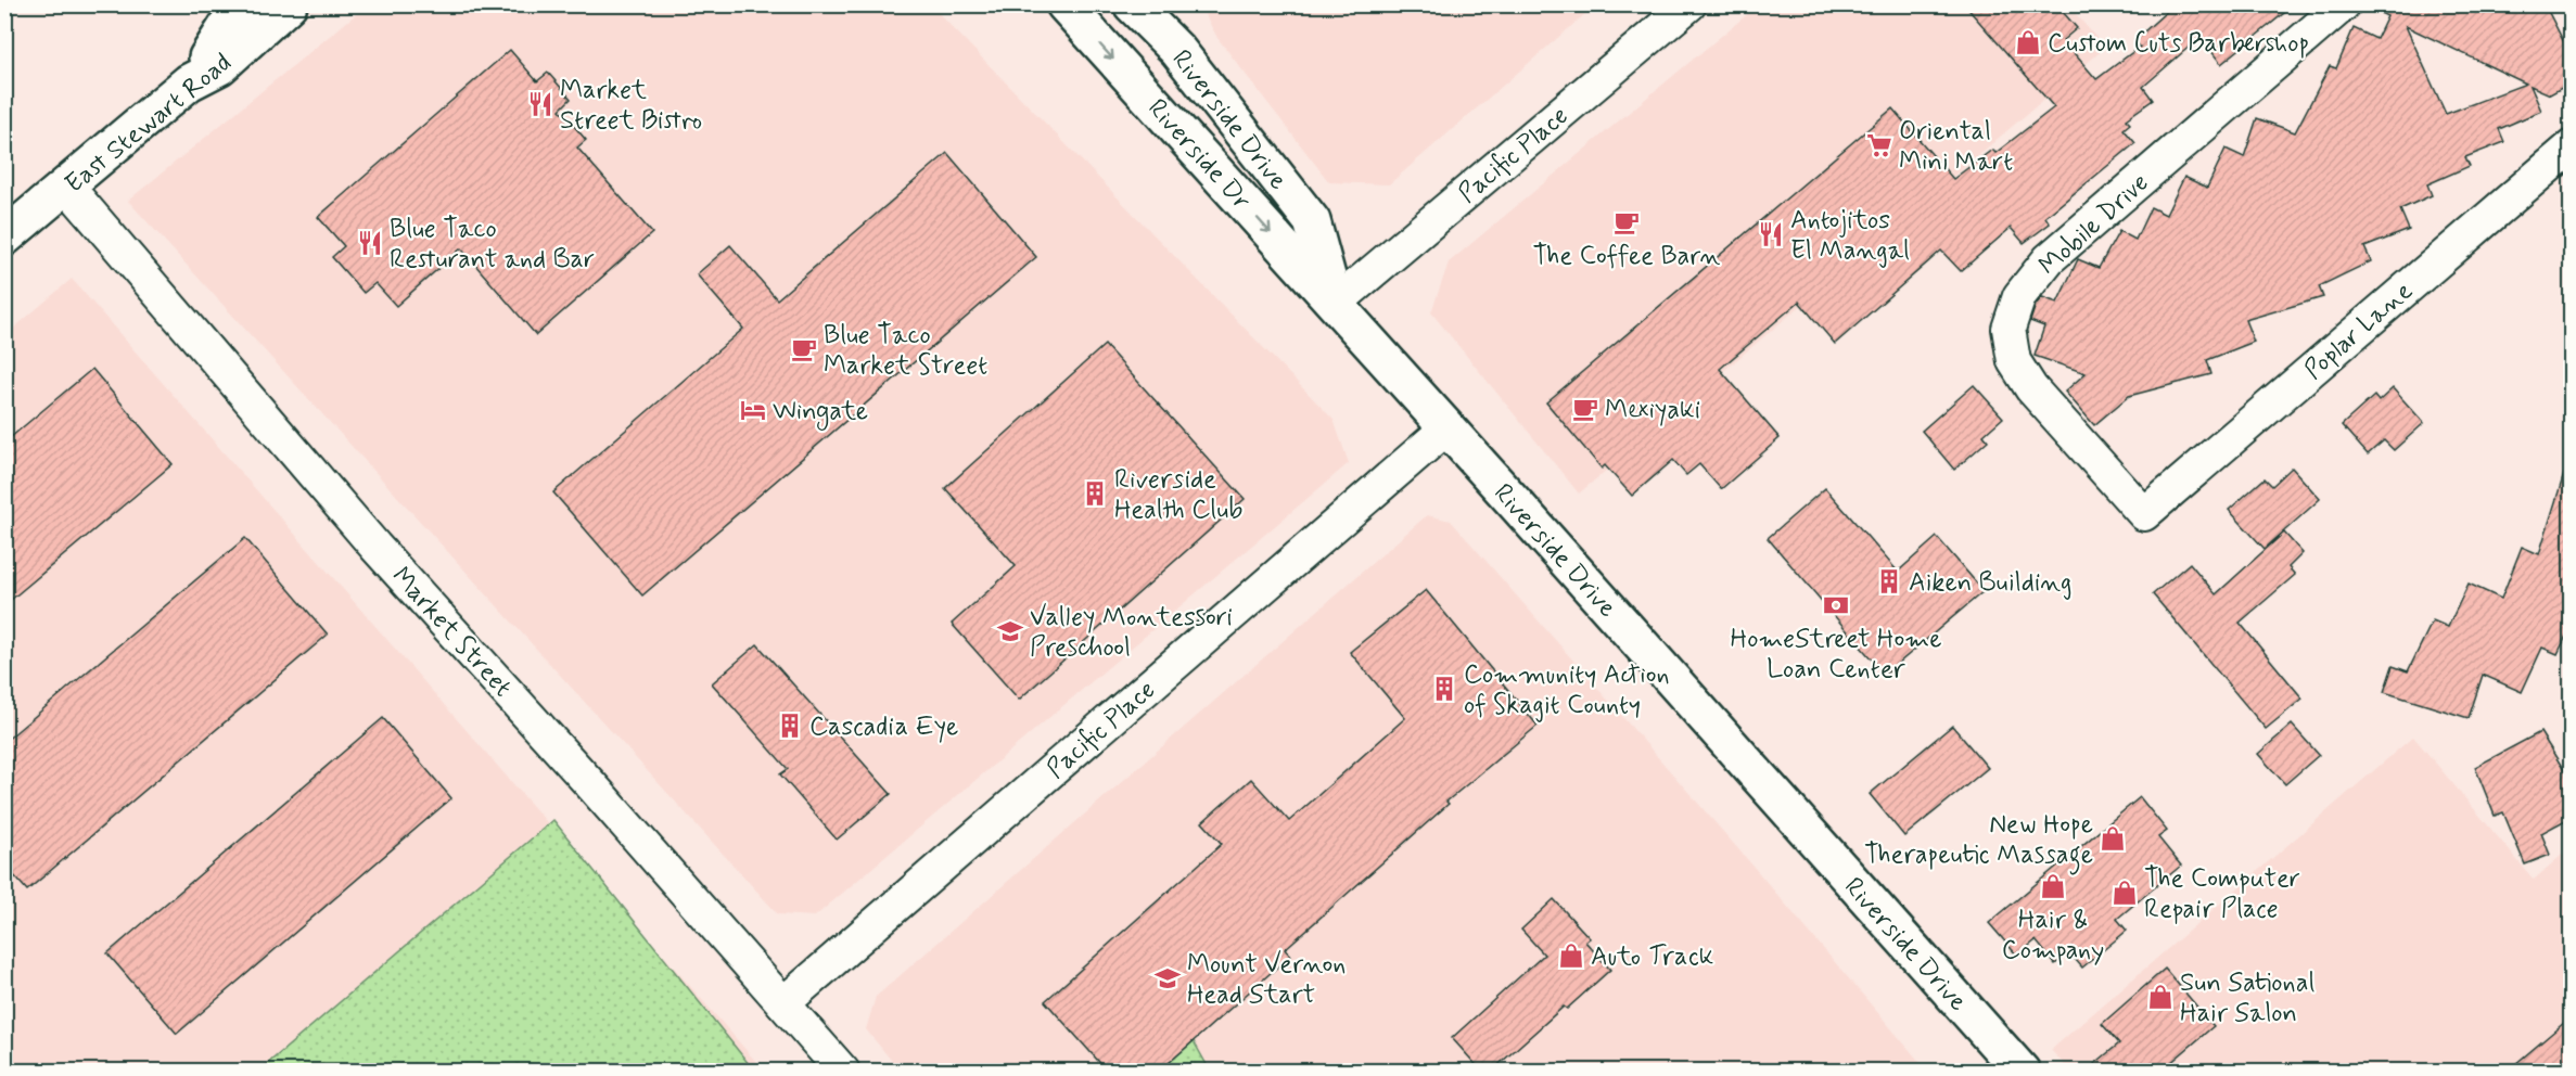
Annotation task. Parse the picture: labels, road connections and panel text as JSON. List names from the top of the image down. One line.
{"streets":{"main road":["Riverside Drive","East Stewart Road","Riverside Dr"],"street":["Pacific Place","Mobile Drive","Poplar Lane","Market Street"]},"crossings":[["Riverside Drive","Riverside Dr"],["Riverside Drive","Pacific Place"],["East Stewart Road","Market Street"],["Riverside Dr","Pacific Place"],["Pacific Place","Market Street"],["Mobile Drive","Poplar Lane"]],"one_way":["Riverside Dr"],"places":{"shop":["Custom Cuts Barbershop","New Hope Therapeutic Massage","Hair & Company","The Computer Repair Place","Auto Track","Sun Sational Hair Salon"],"restaurant":["Market Street Bistro","Antojitos El Mangal","Blue Taco Resturant and Bar"],"supermarket":["Oriental Mini Mart"],"cafe":["The Coffee Barn","Blue Taco Market Street","Mexiyaki"],"hotel":["Wingate"],"building":["Riverside Health Club","Aiken Building","Community Action of Skagit County","Cascadia Eye"],"bank":["HomeStreet Home Loan Center"],"school or university":["Valley Montessori Preschool","Mount Vernon Head Start"]}}
